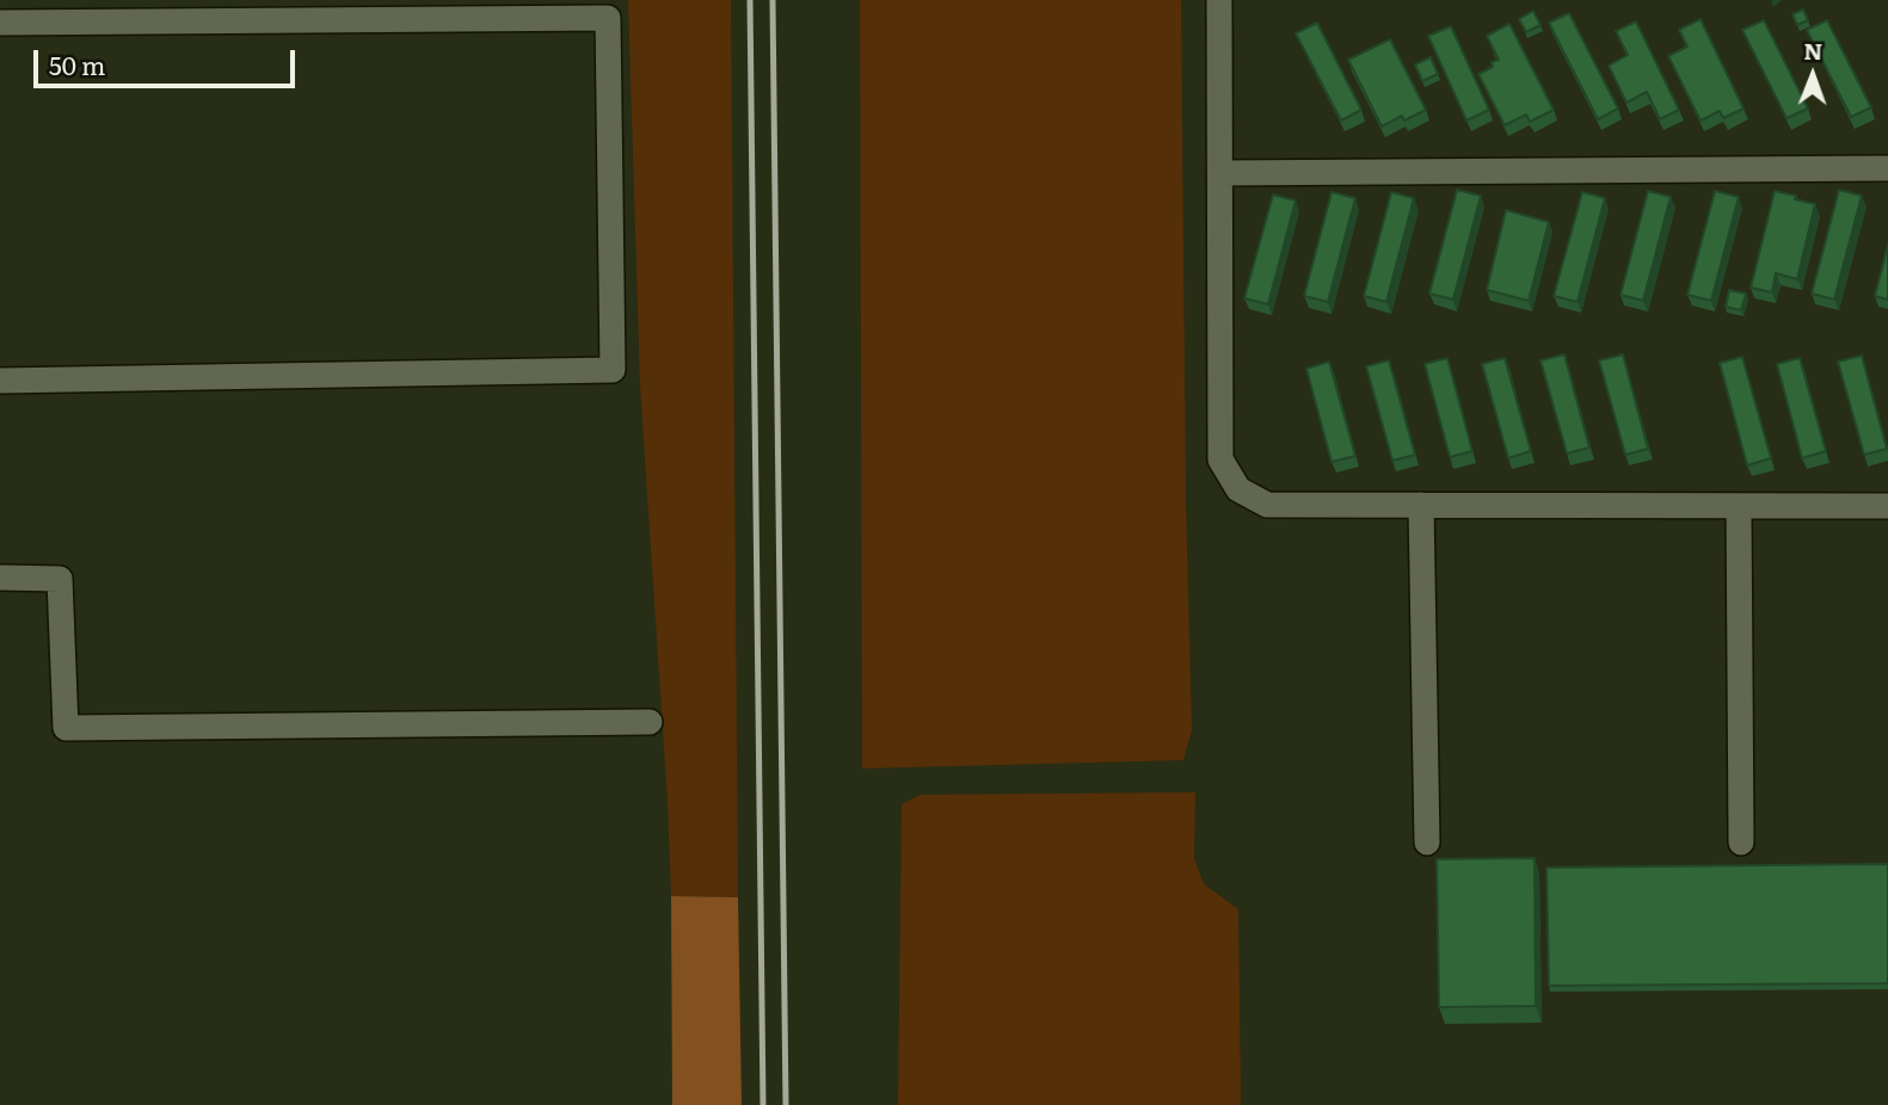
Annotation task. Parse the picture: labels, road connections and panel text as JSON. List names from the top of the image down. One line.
{"scale_bar":"50 m","north":"top"}
